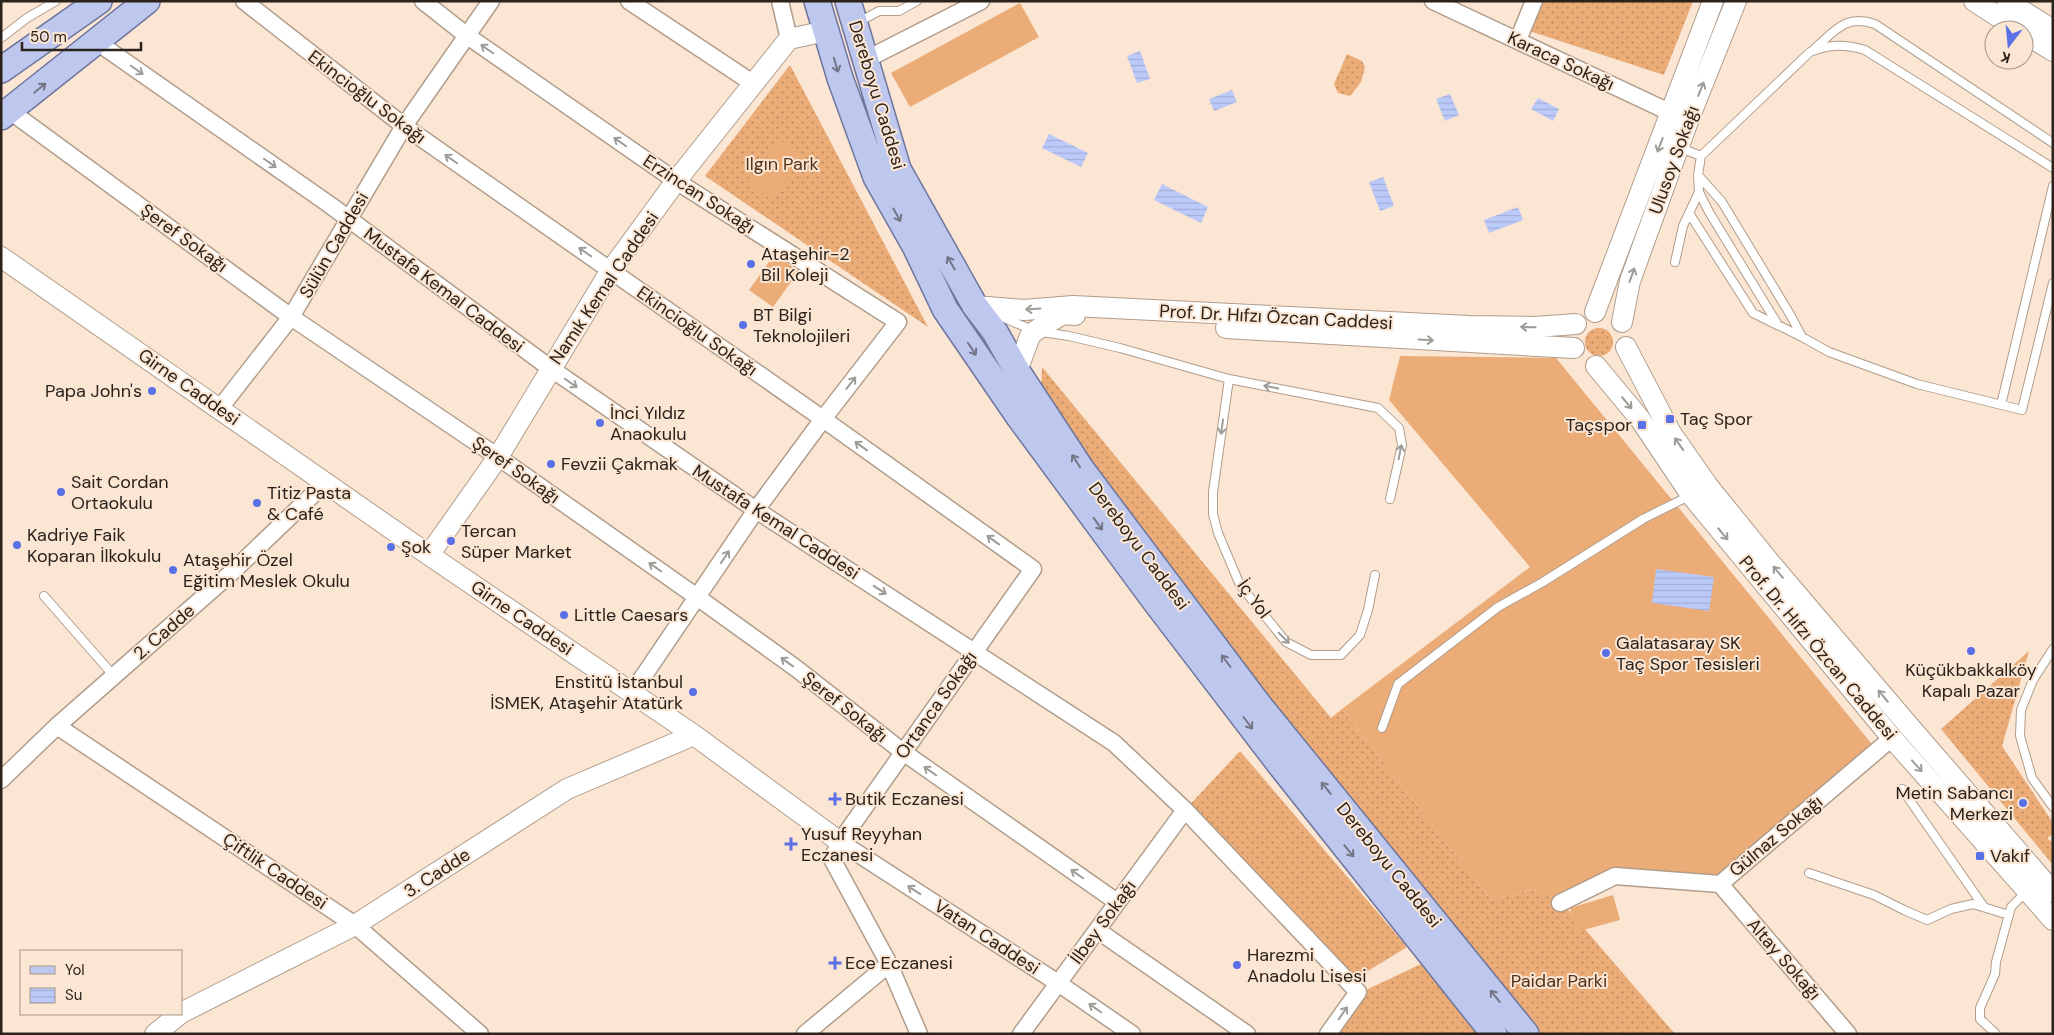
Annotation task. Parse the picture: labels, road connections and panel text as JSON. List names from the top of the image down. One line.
{"streets":{"main road":["Dereboyu Caddesi"],"street":["Karaca Sokağı","Ekincioğlu Sokağı","Ulusoy Sokağı","Erzincan Sokağı","Şeref Sokağı","Sülün Caddesi","Namık Kemal Caddesi","Mustafa Kemal Caddesi","Prof. Dr. Hıfzı Özcan Caddesi","Girne Caddesi","2. Cadde","Ortanca Sokağı","Gülnaz Sokağı","Çiftlik Caddesi","3. Cadde","İlbey Sokağı","Vatan Caddesi","Altay Sokağı"],"lane":["İç Yol"]},"crossings":[["Karaca Sokağı","Ulusoy Sokağı"],["Dereboyu Caddesi","Prof. Dr. Hıfzı Özcan Caddesi"],["Ekincioğlu Sokağı","Erzincan Sokağı"],["Ekincioğlu Sokağı","Sülün Caddesi"],["Ekincioğlu Sokağı","Namık Kemal Caddesi"],["Ekincioğlu Sokağı","Ortanca Sokağı"],["Ulusoy Sokağı","Prof. Dr. Hıfzı Özcan Caddesi"],["Erzincan Sokağı","Şeref Sokağı"],["Erzincan Sokağı","Sülün Caddesi"],["Erzincan Sokağı","Namık Kemal Caddesi"],["Erzincan Sokağı","Mustafa Kemal Caddesi"],["Erzincan Sokağı","Girne Caddesi"],["Şeref Sokağı","Sülün Caddesi"],["Şeref Sokağı","Namık Kemal Caddesi"],["Şeref Sokağı","Ortanca Sokağı"],["Şeref Sokağı","İlbey Sokağı"],["Sülün Caddesi","Mustafa Kemal Caddesi"],["Sülün Caddesi","Girne Caddesi"],["Namık Kemal Caddesi","Mustafa Kemal Caddesi"],["Namık Kemal Caddesi","Girne Caddesi"],["Mustafa Kemal Caddesi","Ortanca Sokağı"],["Mustafa Kemal Caddesi","İlbey Sokağı"],["Prof. Dr. Hıfzı Özcan Caddesi","Gülnaz Sokağı"],["Girne Caddesi","2. Cadde"],["Girne Caddesi","Ortanca Sokağı"],["Girne Caddesi","3. Cadde"],["Girne Caddesi","Vatan Caddesi"],["2. Cadde","Çiftlik Caddesi"],["Ortanca Sokağı","Vatan Caddesi"],["Gülnaz Sokağı","Altay Sokağı"],["Çiftlik Caddesi","3. Cadde"],["İlbey Sokağı","Vatan Caddesi"]],"one_way":["Ekincioğlu Sokağı","Şeref Sokağı","Vatan Caddesi"],"parks":["Ilgın Park","Paidar Parki"],"places":{"other":["Ataşehir-2 Bil Koleji","BT Bilgi Teknolojileri","Papa John's","İnci Yıldız Anaokulu","Fevzii Çakmak","Sait Cordan Ortaokulu","Titiz Pasta & Café","Tercan Süper Market","Kadriye Faik Koparan İlkokulu","Şok","Ataşehir Özel Eğitim Meslek Okulu","Little Caesars","Küçükbakkalköy Kapalı Pazar","Galatasaray SK Taç Spor Tesisleri","Enstitü İstanbul İSMEK, Ataşehir Atatürk","Metin Sabancı Merkezi","Harezmi Anadolu Lisesi"],"transit":["Taç Spor","Taçspor","Vakıf"],"health":["Butik Eczanesi","Yusuf Reyyhan Eczanesi","Ece Eczanesi"]},"legend":["Yol","Su"],"scale_bar":"50 m","north":"bottom"}
